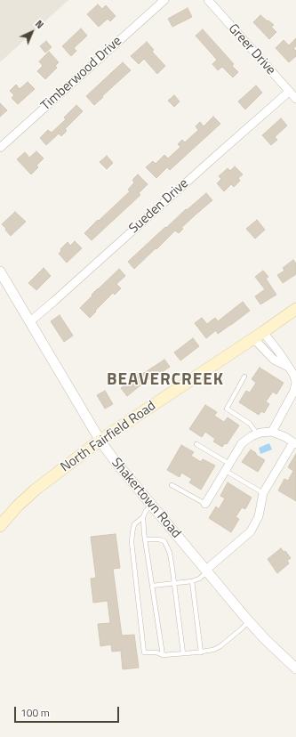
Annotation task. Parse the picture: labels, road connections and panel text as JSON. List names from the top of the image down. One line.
{"streets":{"main road":["North Fairfield Road"],"street":["Greer Drive","Timberwood Drive","Sueden Drive","Shakertown Road"]},"crossings":[["Greer Drive","Sueden Drive"],["Sueden Drive","Shakertown Road"],["North Fairfield Road","Shakertown Road"]],"districts":["BEAVERCREEK"],"scale_bar":"100 m","north":"top right"}
